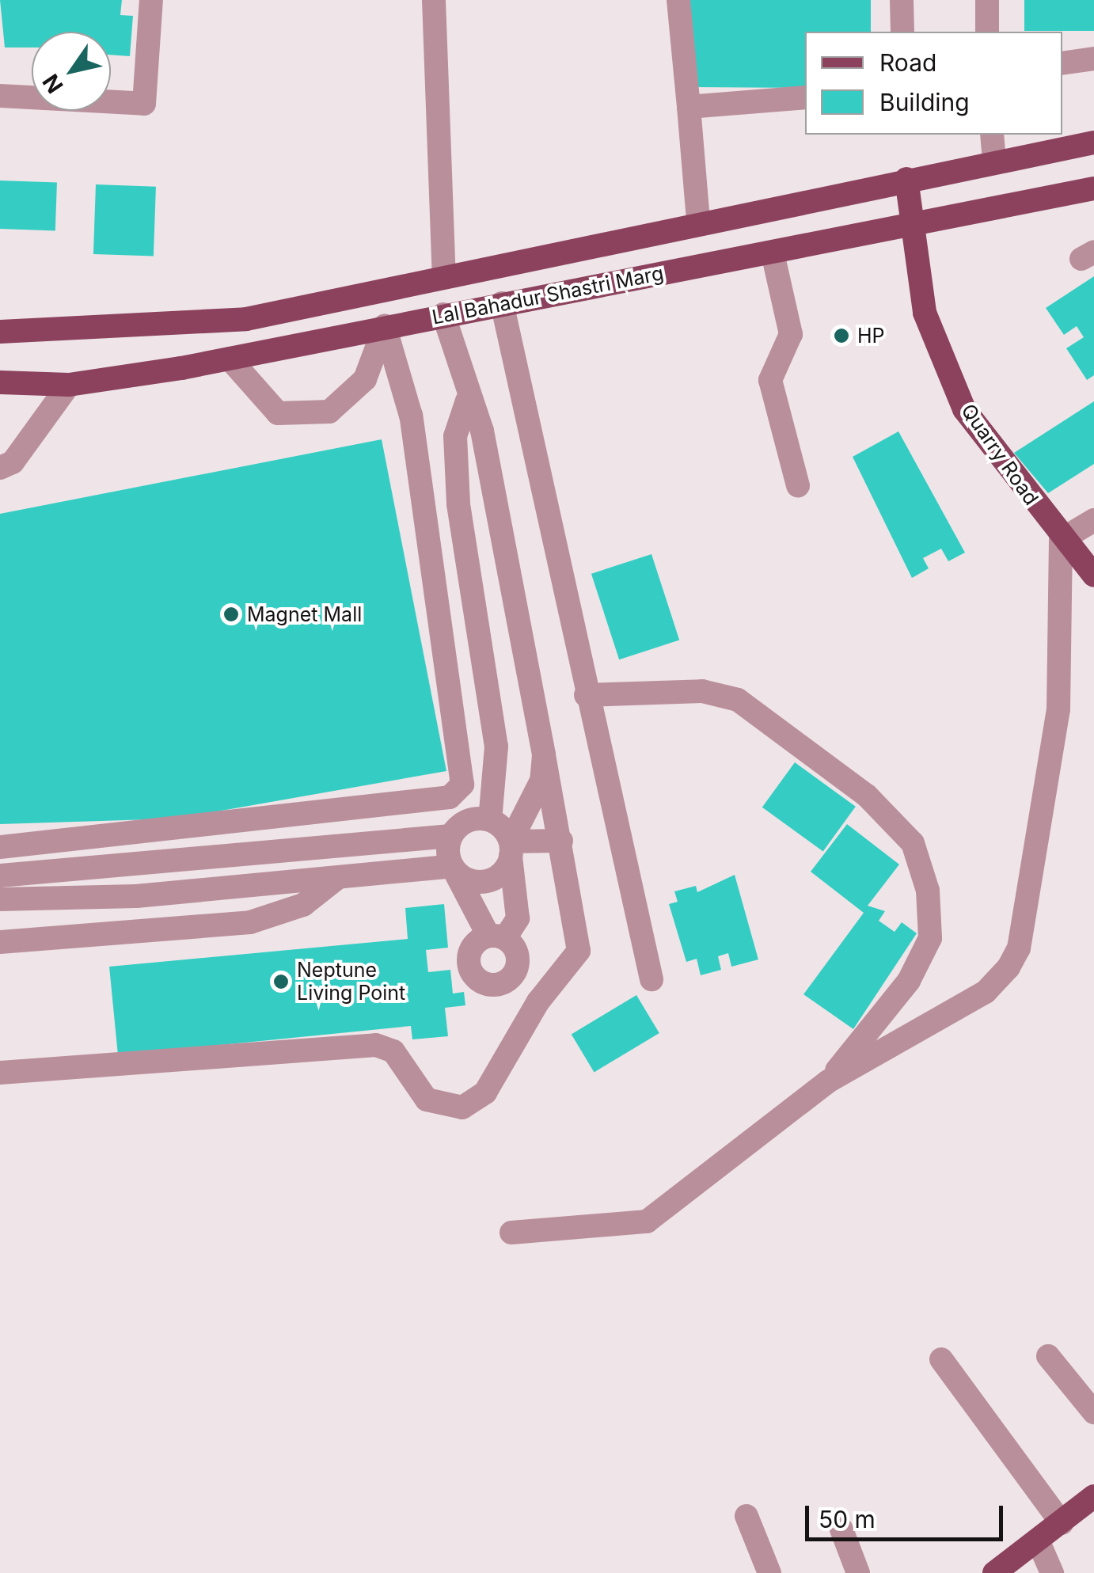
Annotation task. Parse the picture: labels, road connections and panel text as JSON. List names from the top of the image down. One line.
{"streets":{"main road":["Lal Bahadur Shastri Marg","Quarry Road"]},"crossings":[["Lal Bahadur Shastri Marg","Quarry Road"]],"places":["HP","Magnet Mall","Neptune Living Point"],"legend":["Road","Building"],"scale_bar":"50 m","north":"bottom left"}
